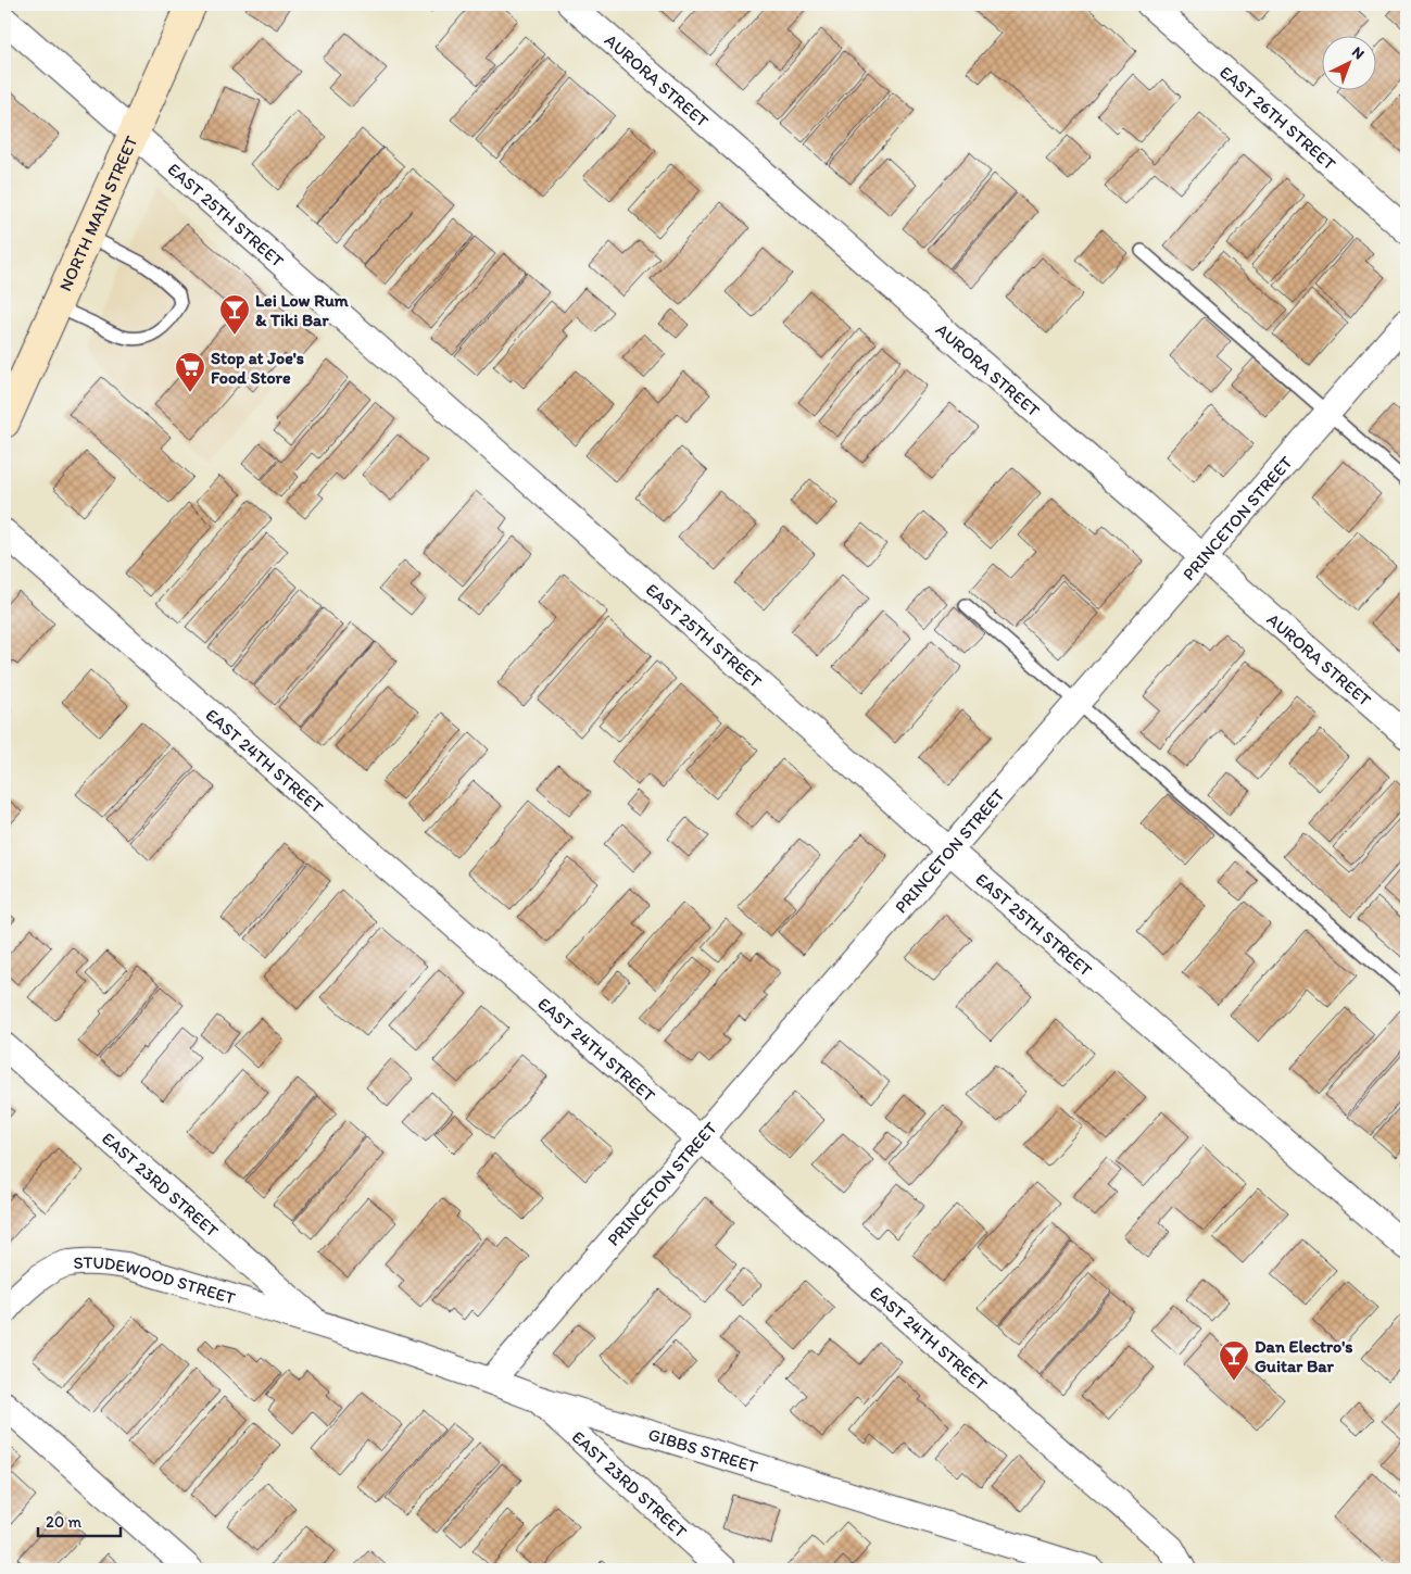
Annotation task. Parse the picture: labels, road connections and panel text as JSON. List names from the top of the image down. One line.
{"streets":{"main road":["NORTH MAIN STREET"],"street":["AURORA STREET","EAST 26TH STREET","EAST 25TH STREET","PRINCETON STREET","EAST 24TH STREET","EAST 23RD STREET","STUDEWOOD STREET","GIBBS STREET"]},"crossings":[["AURORA STREET","PRINCETON STREET"],["NORTH MAIN STREET","EAST 25TH STREET"],["EAST 25TH STREET","PRINCETON STREET"],["PRINCETON STREET","EAST 24TH STREET"],["PRINCETON STREET","GIBBS STREET"],["EAST 23RD STREET","STUDEWOOD STREET"],["EAST 23RD STREET","GIBBS STREET"],["STUDEWOOD STREET","GIBBS STREET"]],"places":{"bar":["Lei Low Rum & Tiki Bar","Dan Electro's Guitar Bar"],"supermarket":["Stop at Joe's Food Store"]},"scale_bar":"20 m","north":"top right"}
